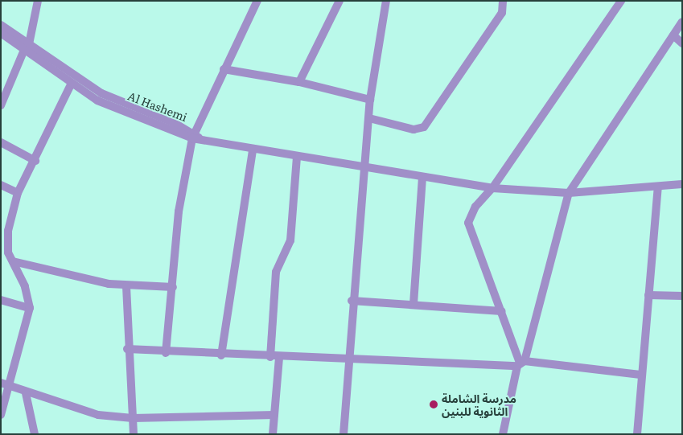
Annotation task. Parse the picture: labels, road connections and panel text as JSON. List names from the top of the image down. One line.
{"streets":{"street":["Al Hashemi"]},"places":["مدرسة الشاملة الثانوية للبنين"]}
